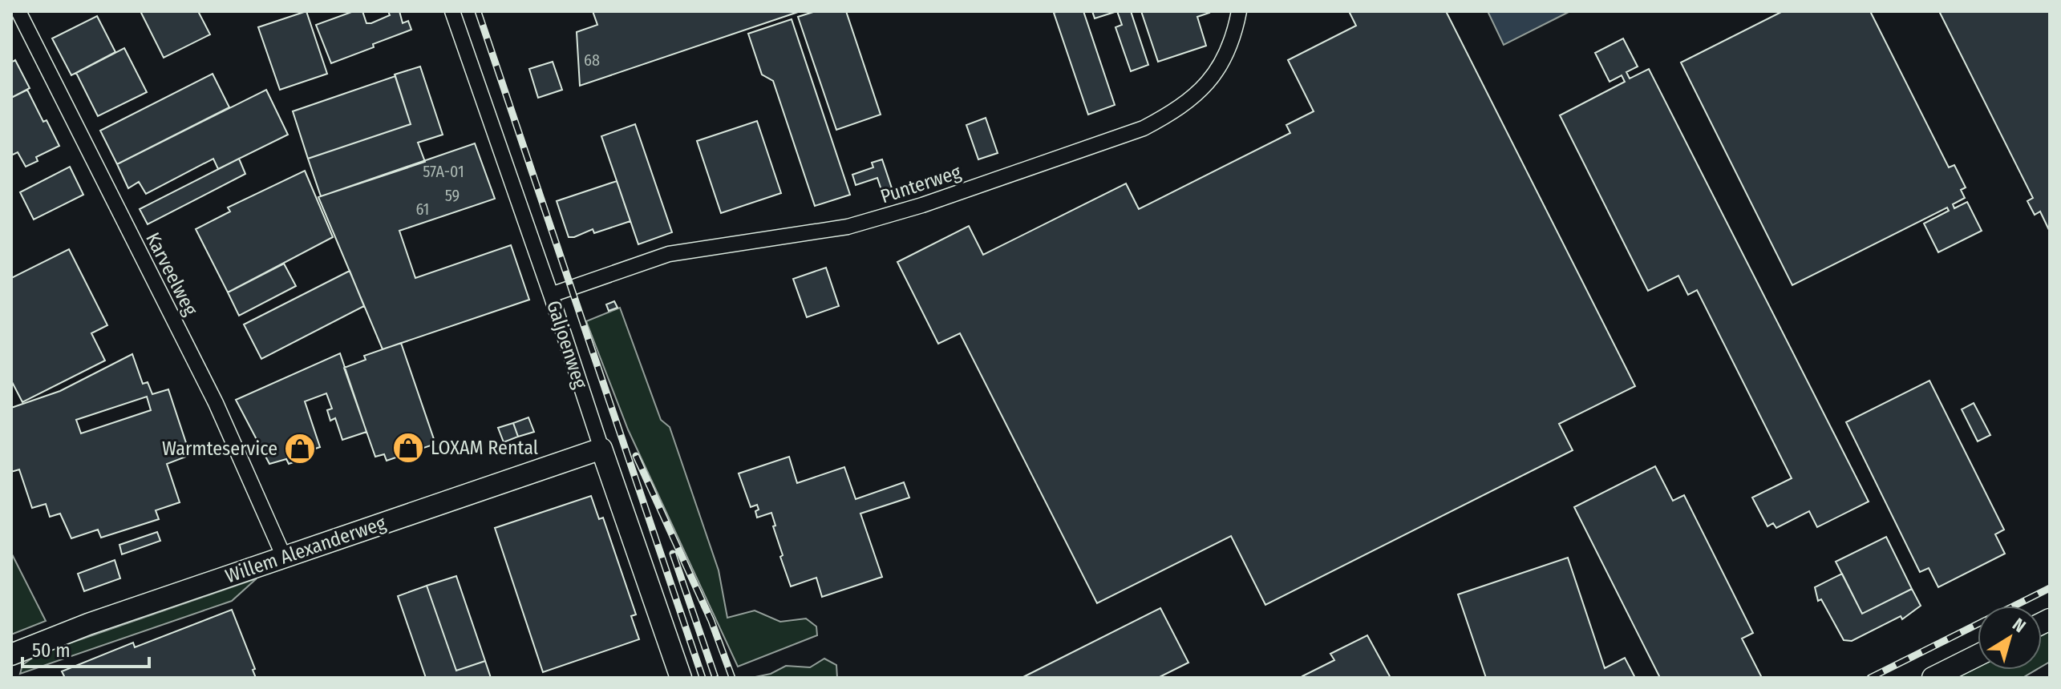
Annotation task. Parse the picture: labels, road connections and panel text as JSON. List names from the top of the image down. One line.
{"streets":{"street":["Punterweg","Karveelweg","Galjoenweg","Willem Alexanderweg"]},"crossings":[["Punterweg","Galjoenweg"],["Karveelweg","Willem Alexanderweg"],["Galjoenweg","Willem Alexanderweg"]],"places":{"shop":["LOXAM Rental","Warmteservice"]},"house_numbers":["68","57A-01","59","61"],"scale_bar":"50 m","north":"top right"}
